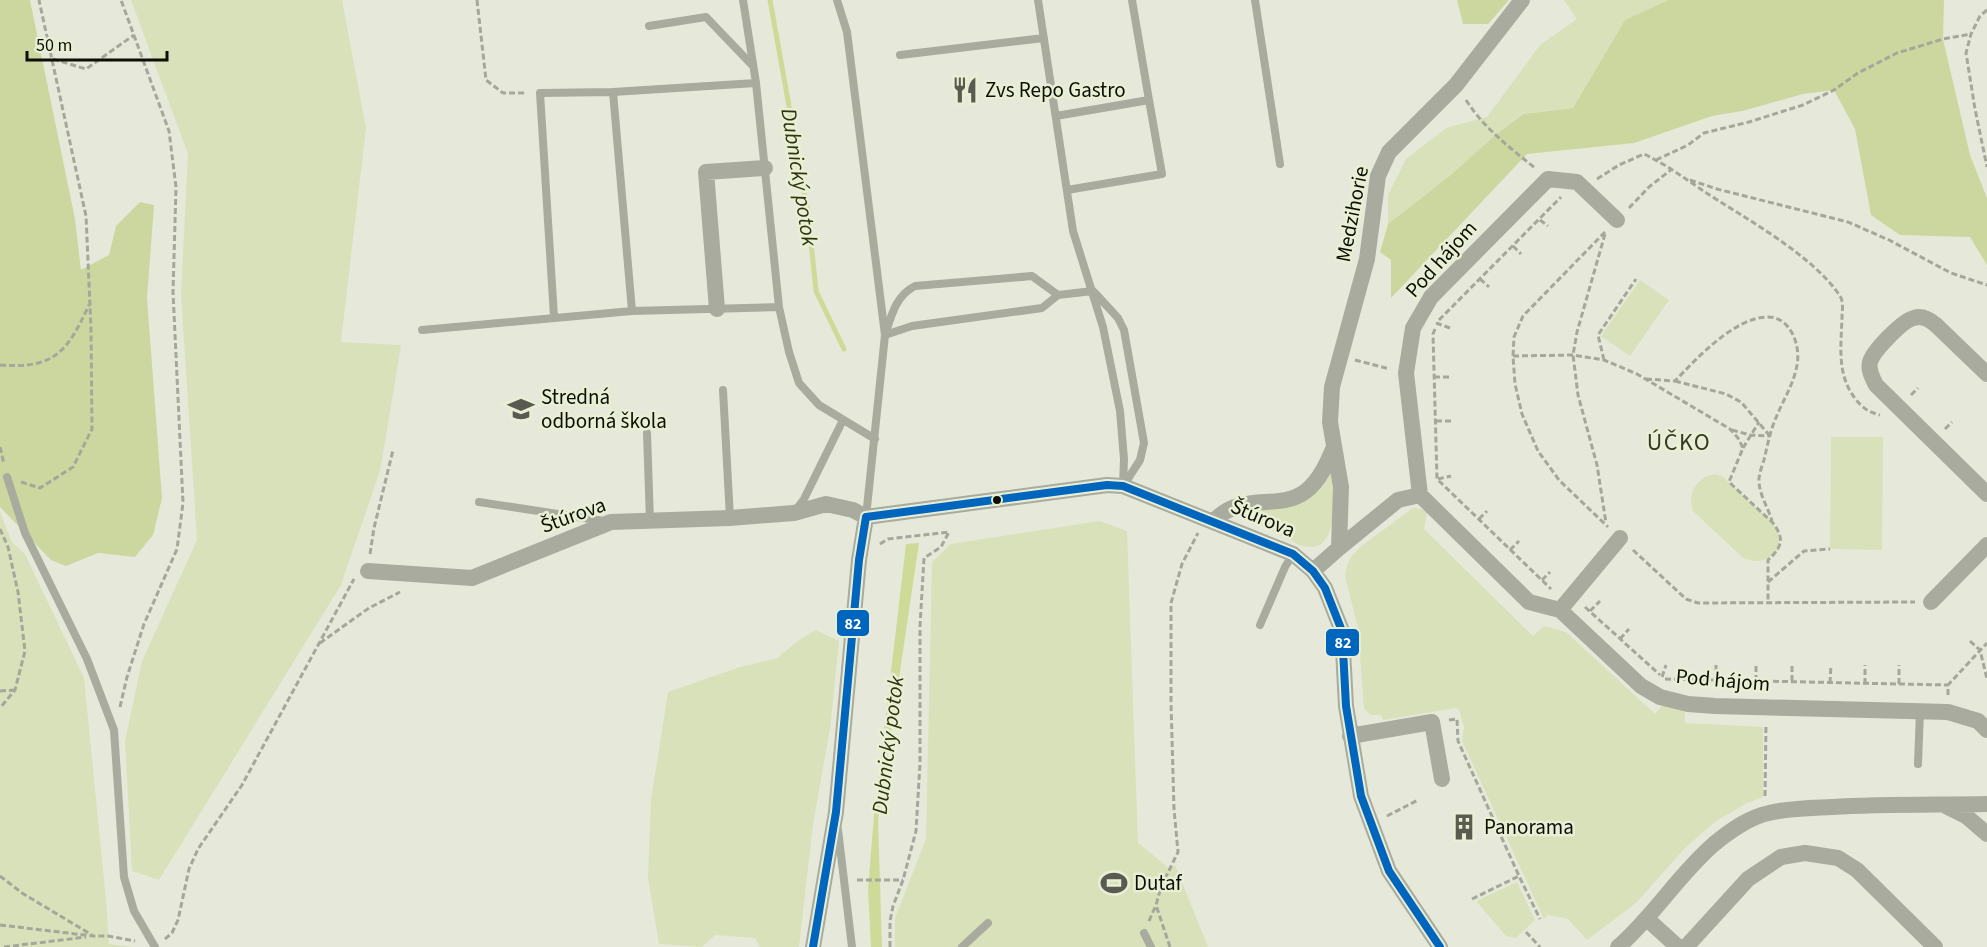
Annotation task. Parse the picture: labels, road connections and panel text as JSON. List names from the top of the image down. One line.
{"streets":{"street":["Medzihorie","Pod hájom","Štúrova"]},"districts":["ÚČKO"],"water":["Dubnický potok"],"places":{"restaurant":["Zvs Repo Gastro"],"school or university":["Stredná odborná škola"],"building":["Panorama"],"sports":["Dutaf"]},"lines":["transit line 82"],"scale_bar":"50 m"}
